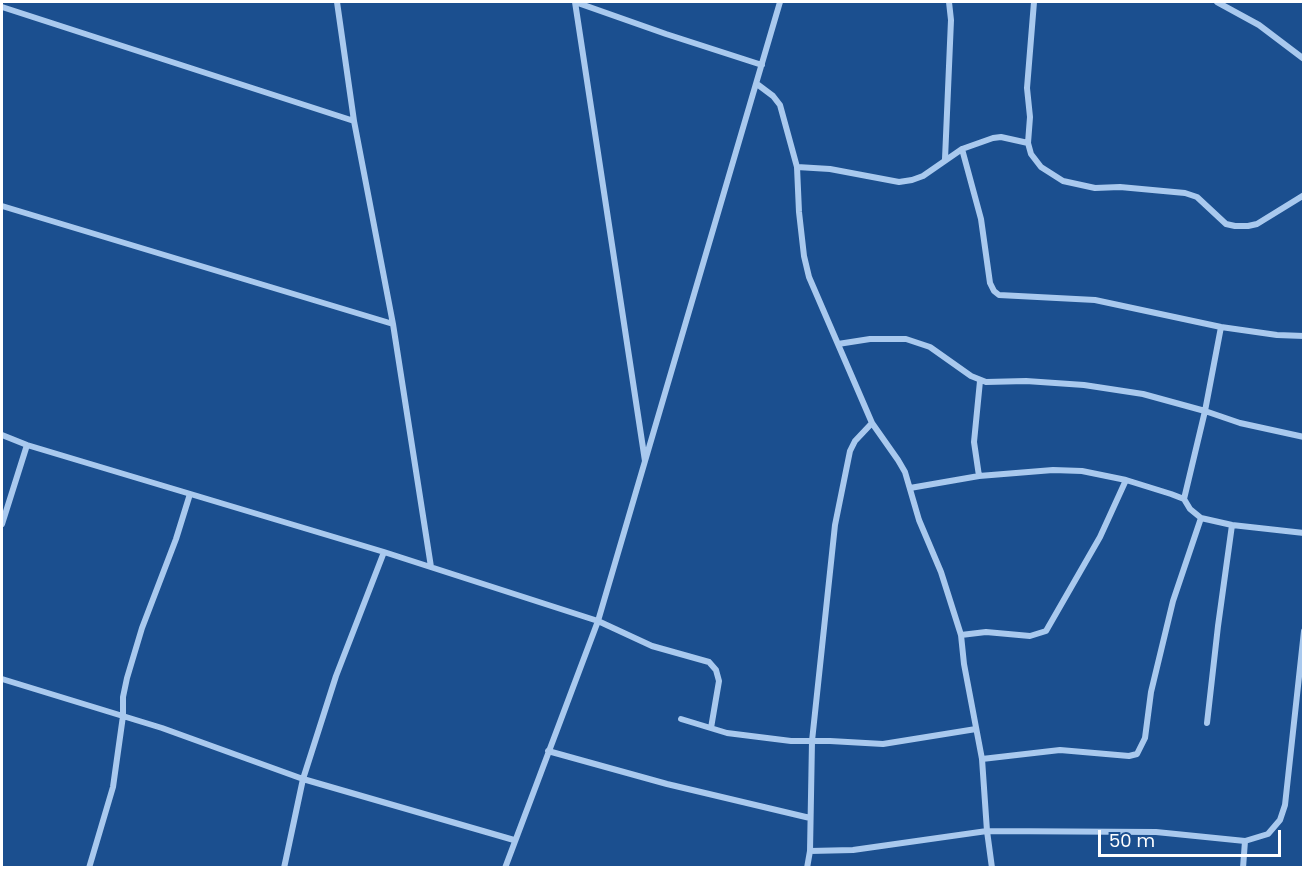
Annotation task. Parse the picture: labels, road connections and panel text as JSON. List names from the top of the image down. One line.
{"scale_bar":"50 m"}
